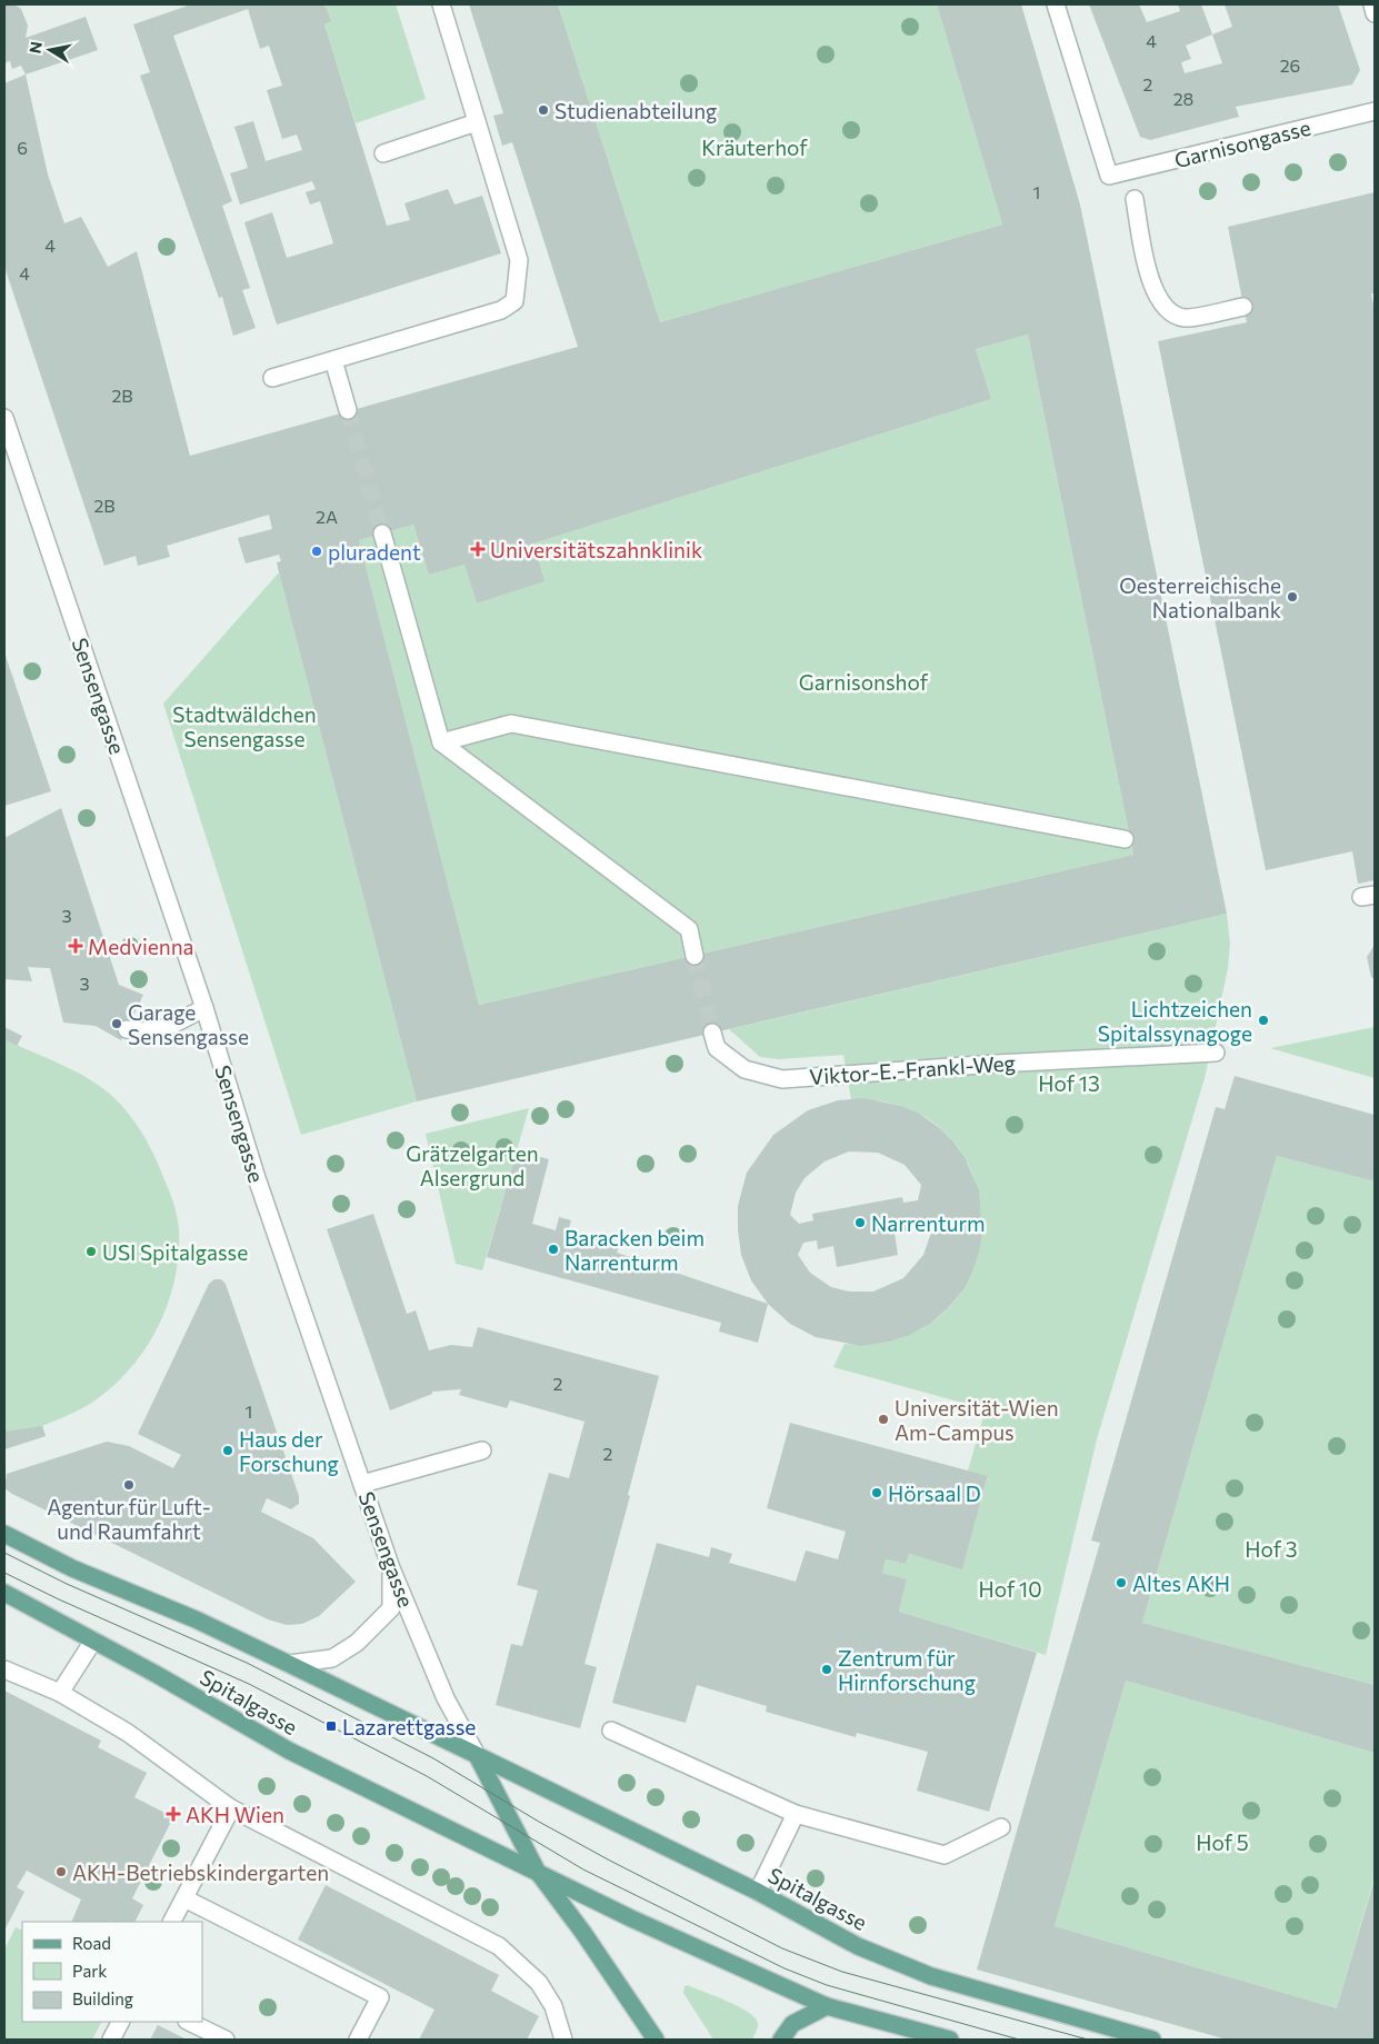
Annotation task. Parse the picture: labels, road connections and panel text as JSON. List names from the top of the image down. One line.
{"streets":{"main road":["Spitalgasse"],"street":["Garnisongasse","Sensengasse","Viktor-E.-Frankl-Weg"]},"crossings":[["Sensengasse","Spitalgasse"]],"parks":["Kräuterhof","Garnisonshof","Stadtwäldchen Sensengasse","Hof 13","Grätzelgarten Alsergrund","Hof 3","Hof 10","Hof 5"],"places":{"other":["Studienabteilung","pluradent","Oesterreichische Nationalbank","Lichtzeichen Spitalssynagoge","Garage Sensengasse","Narrenturm","Baracken beim Narrenturm","USI Spitalgasse","Universität-Wien Am-Campus","Haus der Forschung","Agentur für Luft- und Raumfahrt","Hörsaal D","Altes AKH","Zentrum für Hirnforschung","AKH-Betriebskindergarten"],"health":["Universitätszahnklinik","Medvienna","AKH Wien"],"transit":["Lazarettgasse"]},"house_numbers":["4","26","2","28","6","1","4","4","2B","2B","2A","3","3","2","1","2"],"legend":["Road","Park","Building"],"north":"left"}
